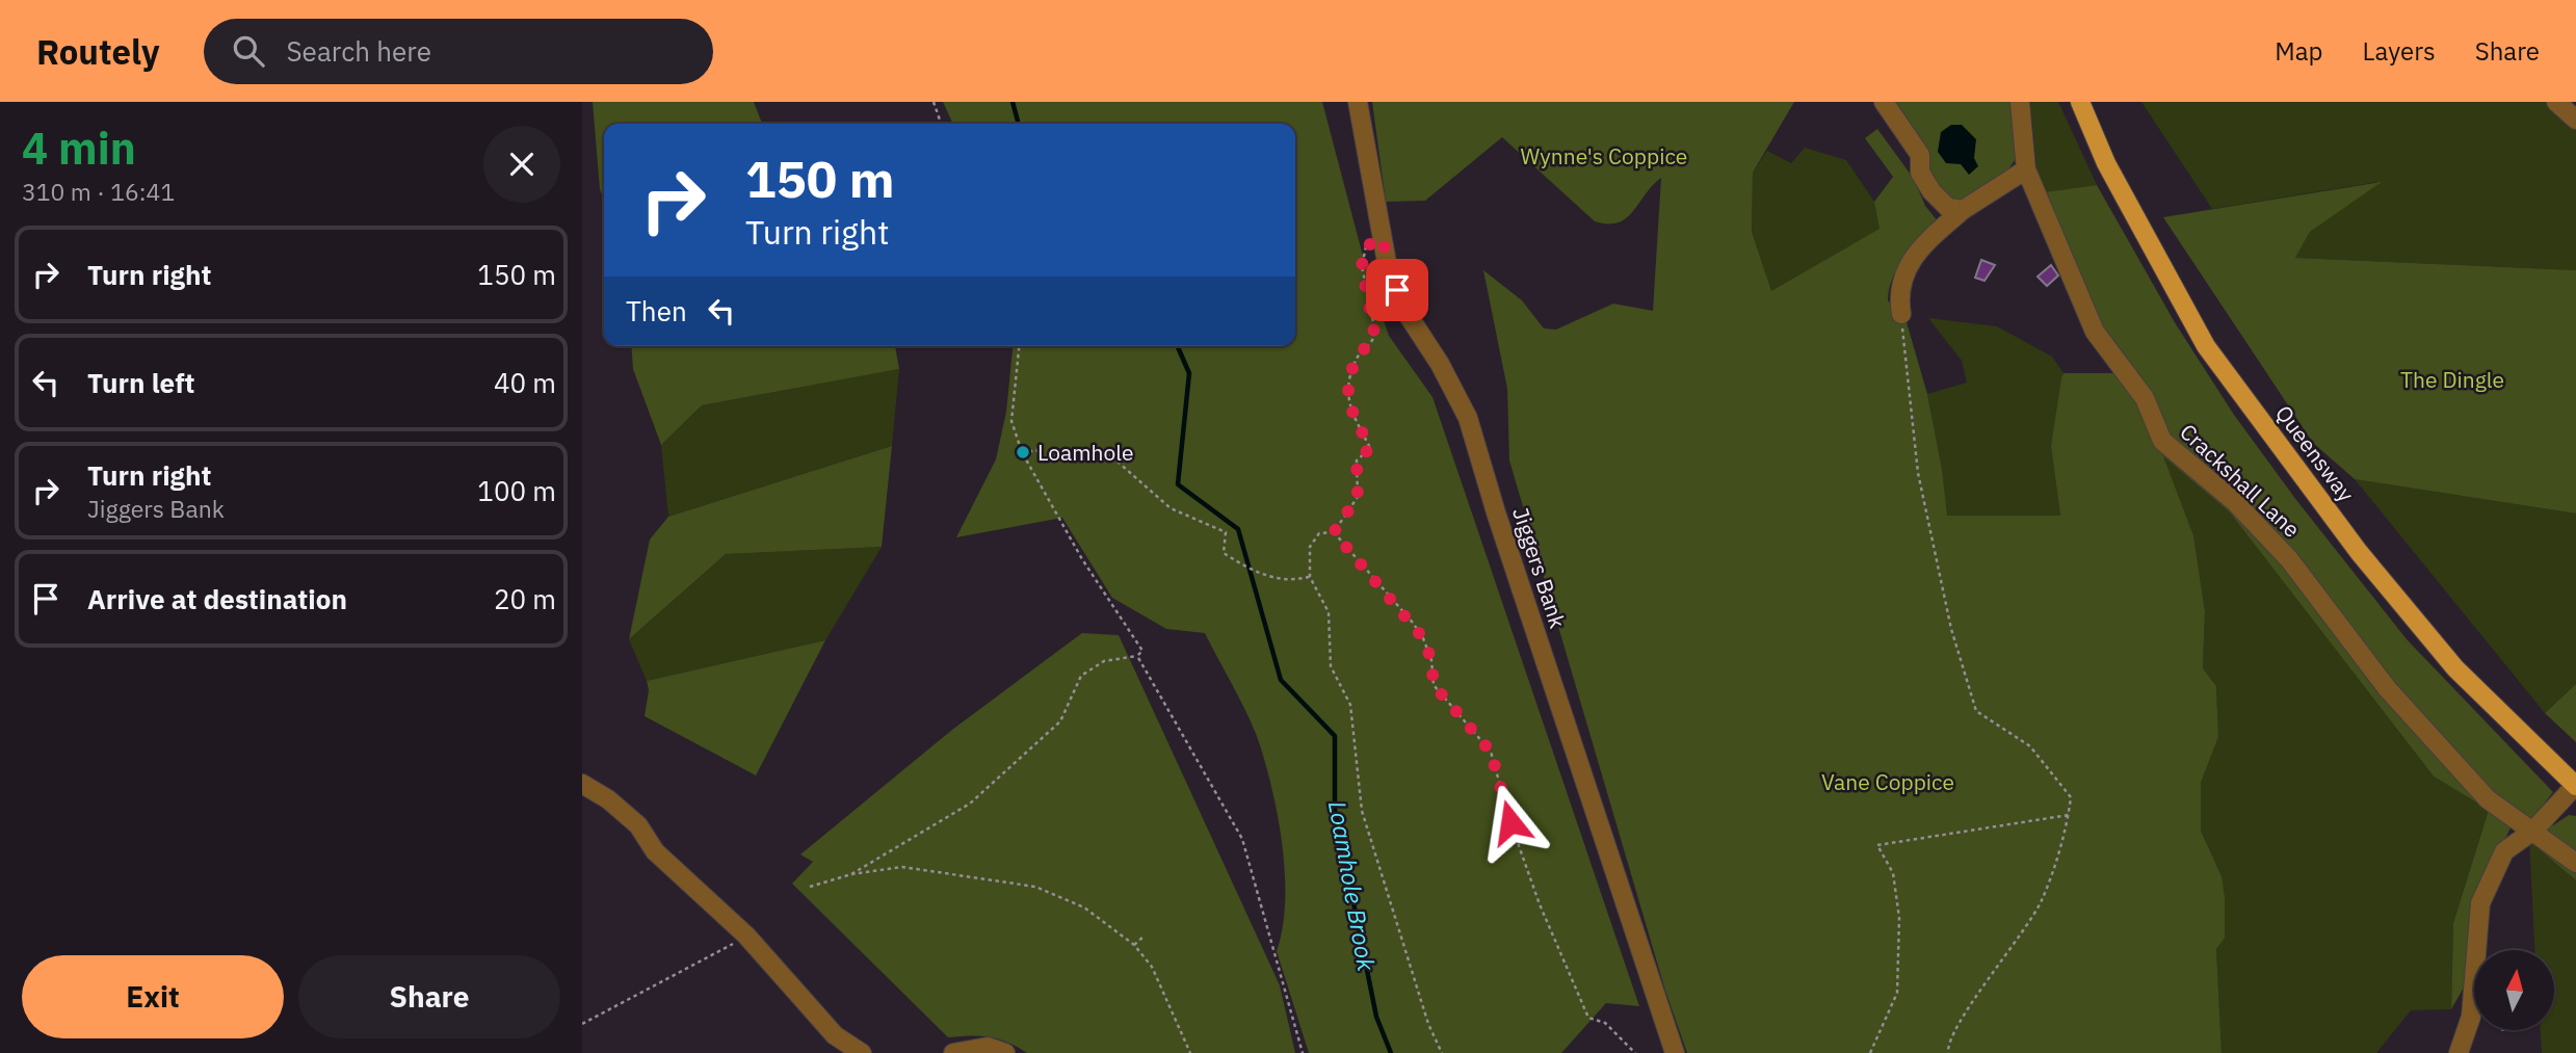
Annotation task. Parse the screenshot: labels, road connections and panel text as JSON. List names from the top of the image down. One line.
{"streets":{"main road":["Queensway"],"street":["Crackshall Lane","Jiggers Bank"]},"water":["Loamhole Brook"],"parks":["Wynne's Coppice","The Dingle","Vane Coppice"],"places":["Loamhole"],"north":"top","page":{"header":"Routely","search":"Search here","nav":["Map","Layers","Share"],"heading":["4 min","310 m · 16:41"],"turn":["150 m","Turn right"],"list":[{"name":"Turn right","value":"150 m"},{"name":"Turn left","value":"40 m"},{"name":"Turn right","note":"Jiggers Bank","value":"100 m"},{"name":"Arrive at destination","value":"20 m"}],"then":"Then","buttons":["Exit","Share"]}}
